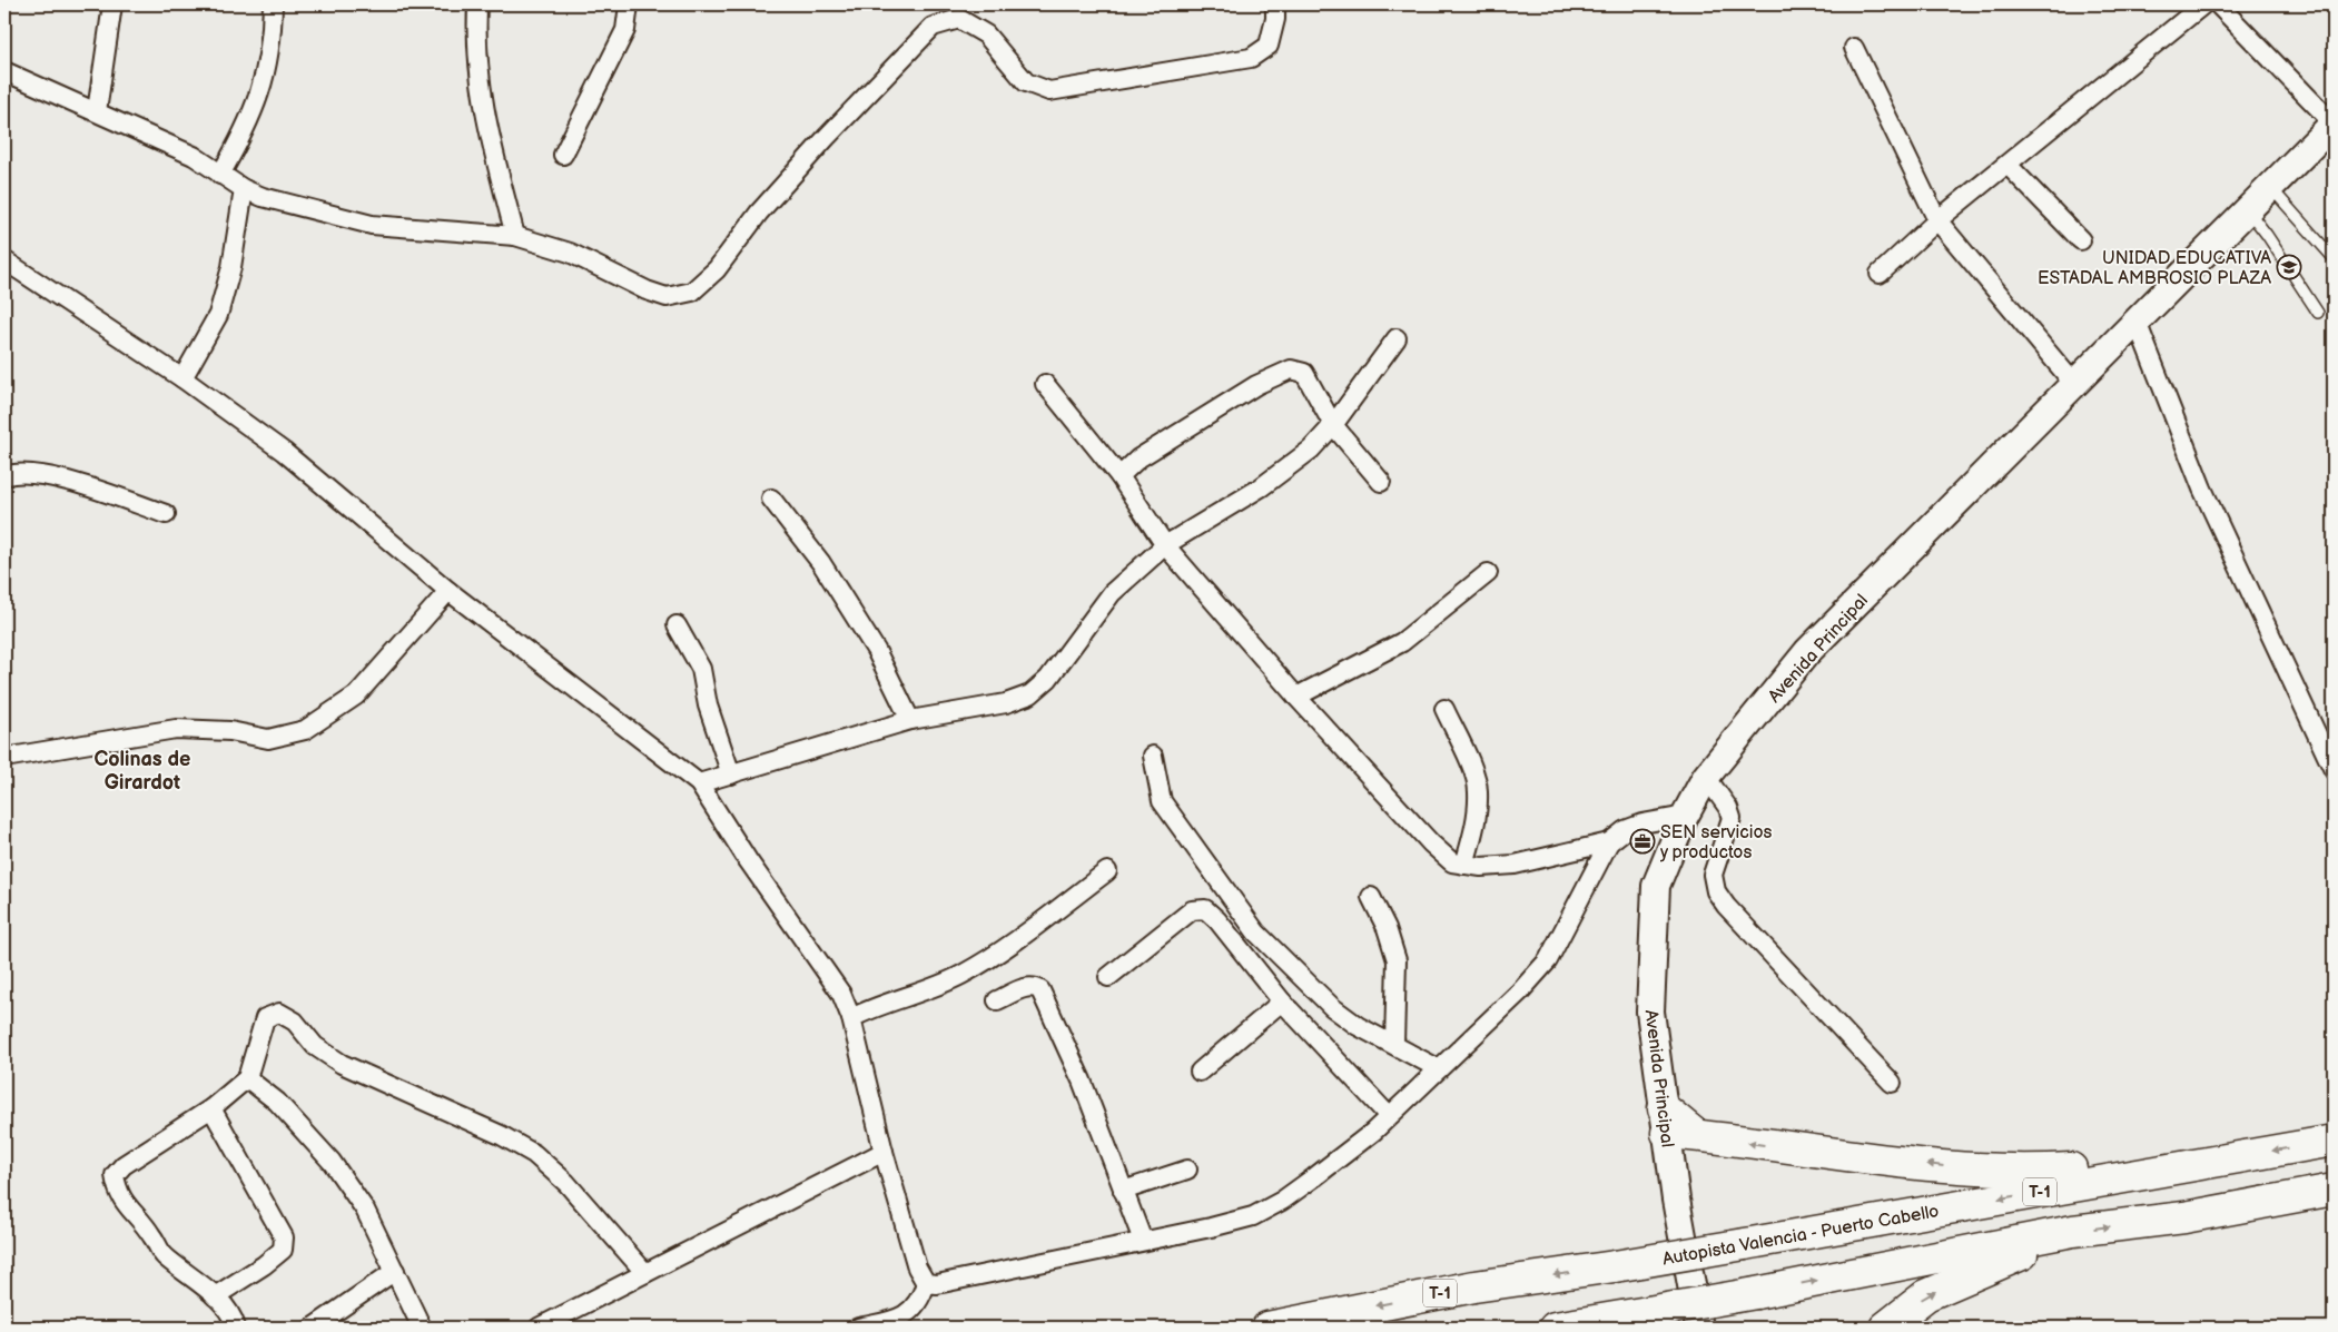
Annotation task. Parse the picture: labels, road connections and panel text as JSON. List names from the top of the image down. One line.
{"streets":{"highway":["T-1","Autopista Valencia - Puerto Cabello"],"main road":["Avenida Principal"]},"districts":["Colinas de Girardot"],"places":{"school or university":["UNIDAD EDUCATIVA ESTADAL AMBROSIO PLAZA"],"office":["SEN servicios y productos"]}}
